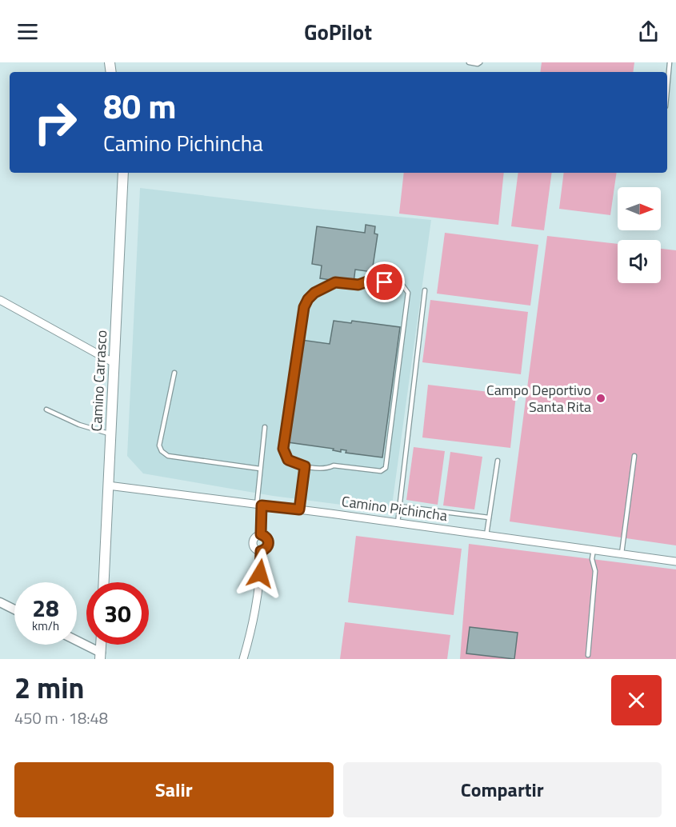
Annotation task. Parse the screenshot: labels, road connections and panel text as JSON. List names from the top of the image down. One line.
{"streets":{"main road":["Camino Carrasco"],"street":["Camino Pichincha"]},"crossings":[["Camino Carrasco","Camino Pichincha"]],"places":["Campo Deportivo Santa Rita"],"north":"right","page":{"header":"GoPilot","turn":["80 m","Camino Pichincha"],"speed":"28 km/h","limit":"30","heading":["2 min","450 m · 18:48"],"buttons":["Salir","Compartir"]}}
